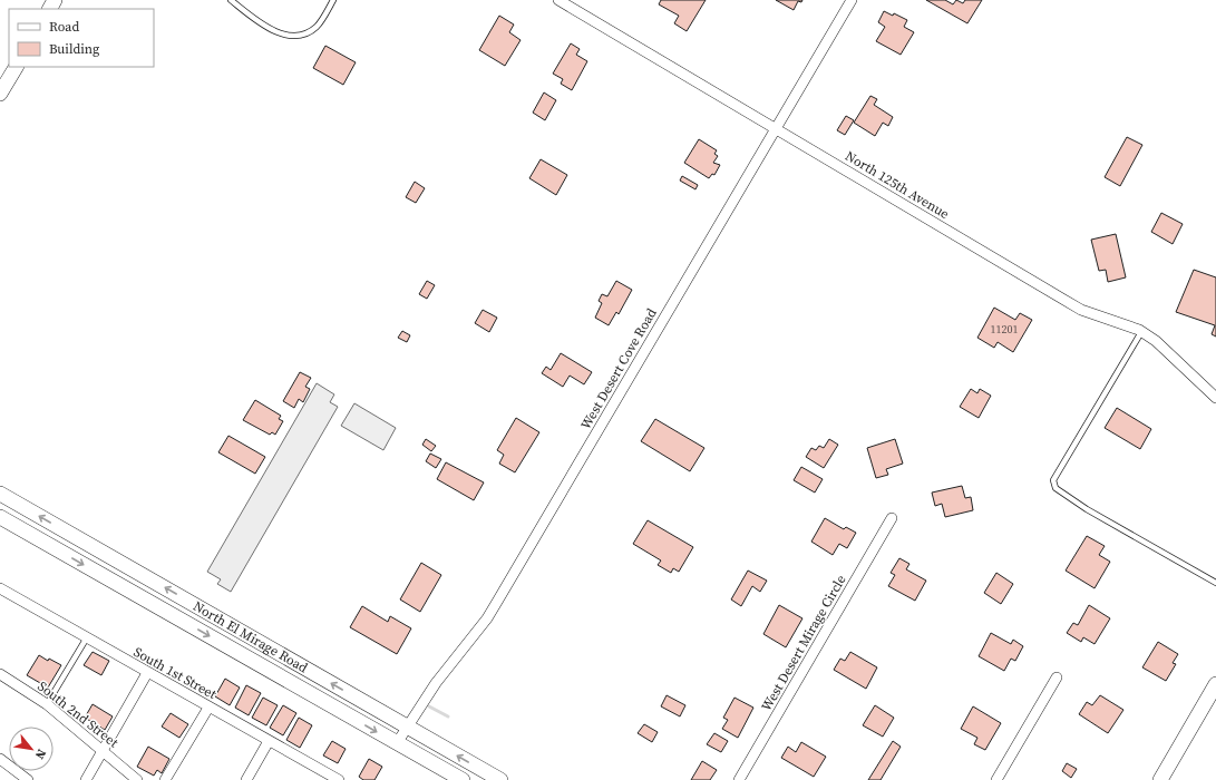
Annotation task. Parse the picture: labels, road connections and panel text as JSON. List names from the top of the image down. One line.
{"streets":{"main road":["North El Mirage Road"],"street":["North 125th Avenue","West Desert Cove Road","West Desert Mirage Circle","South 1st Street","South 2nd Street"]},"crossings":[["North 125th Avenue","West Desert Cove Road"],["West Desert Cove Road","North El Mirage Road"]],"house_numbers":["11201"],"legend":["Road","Building"],"north":"bottom right"}
